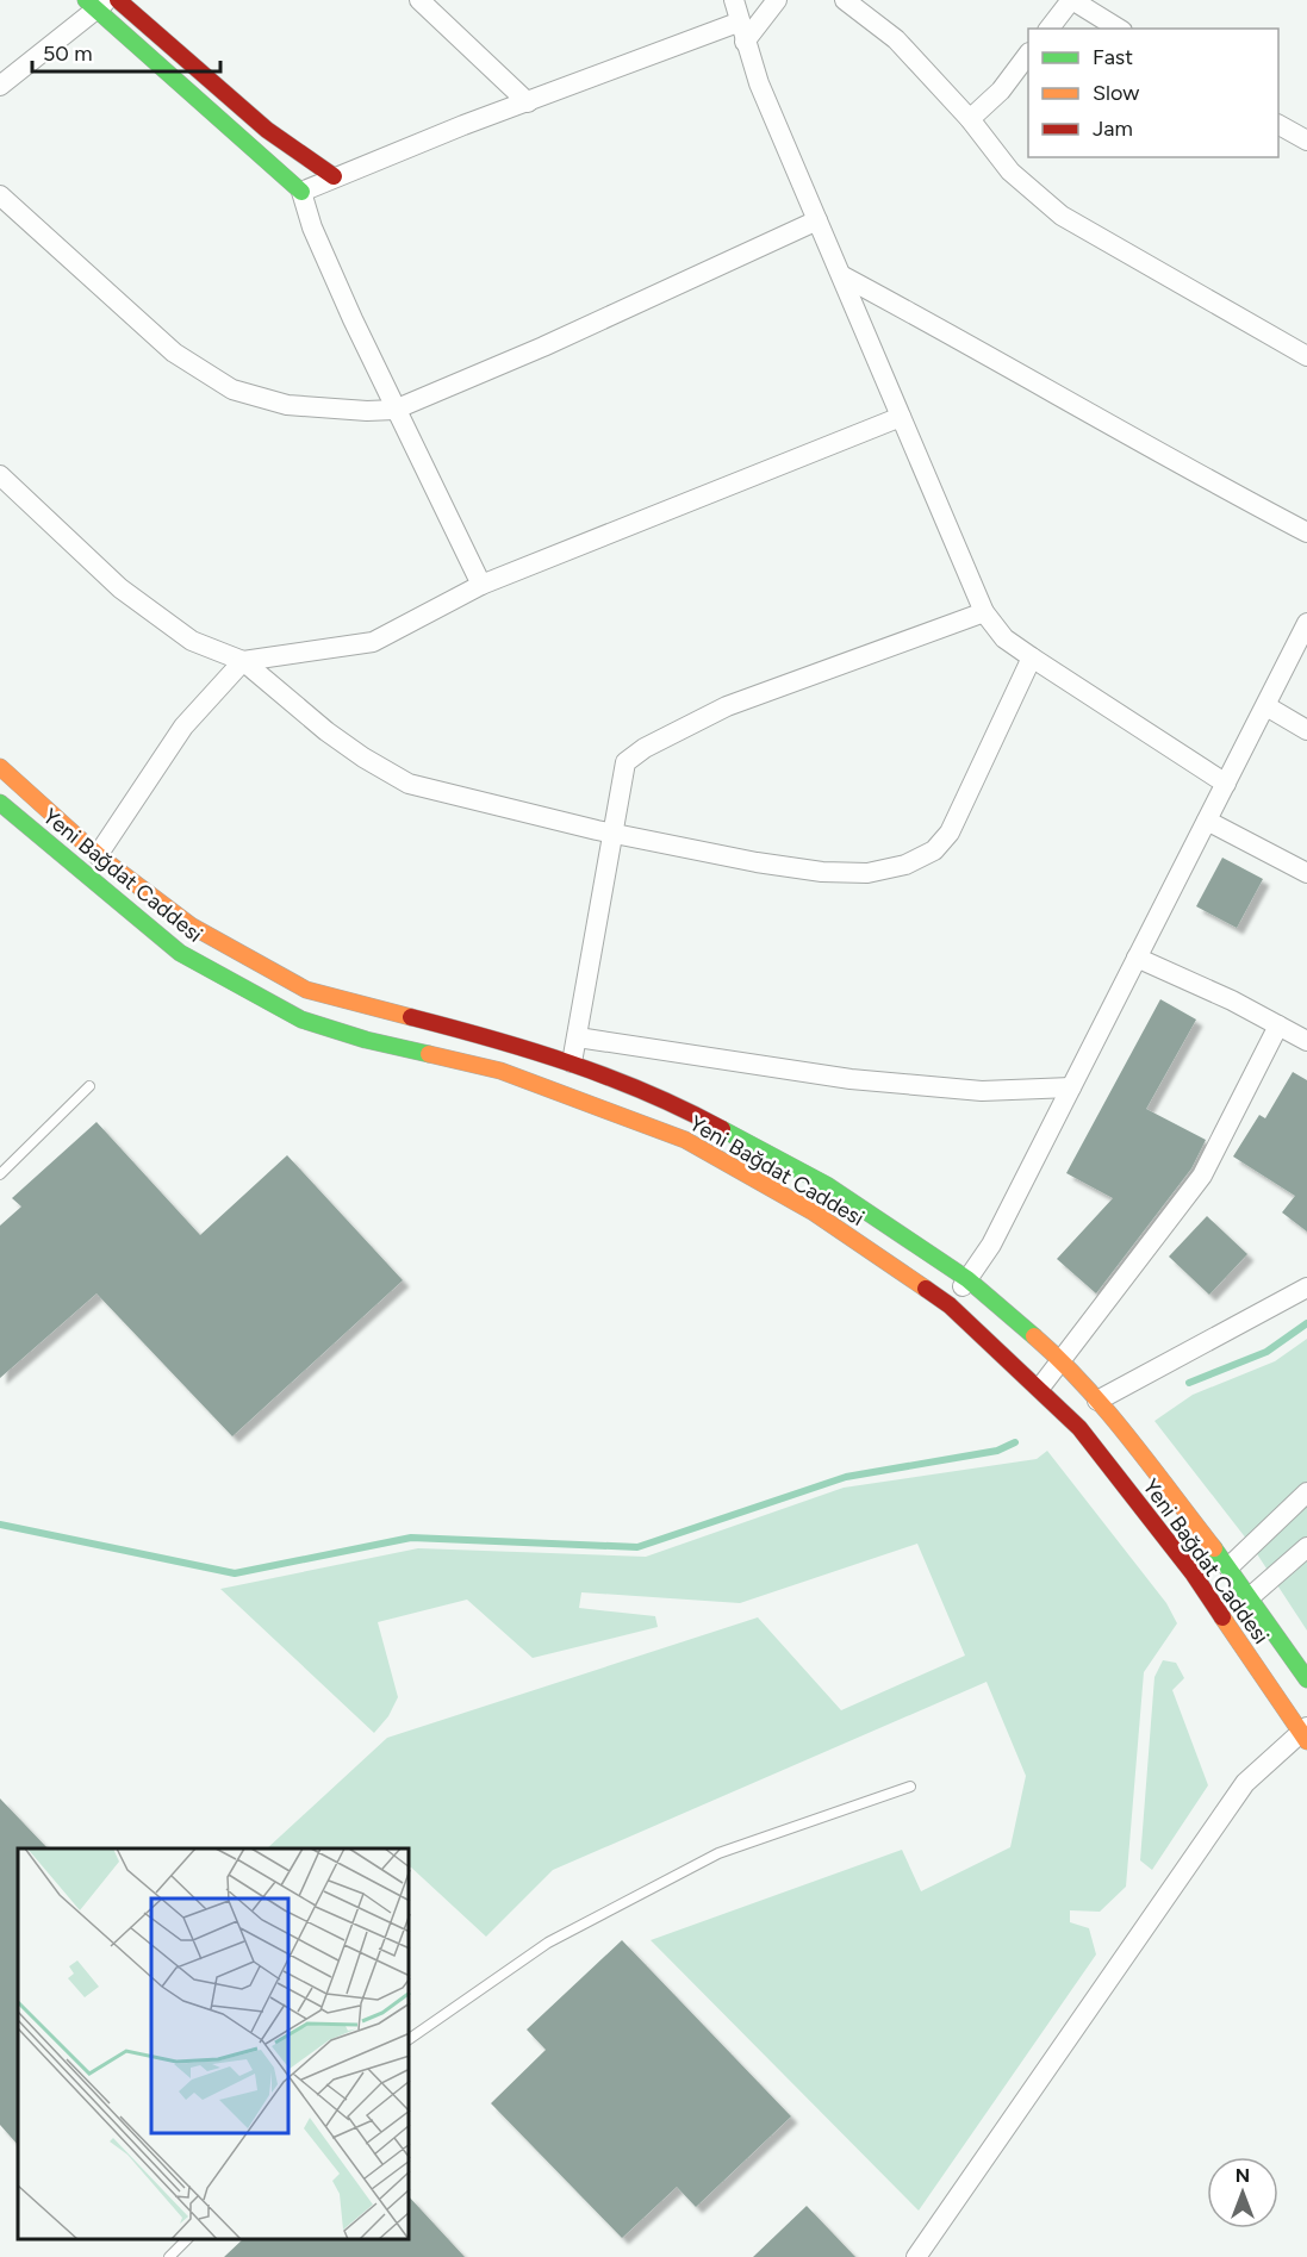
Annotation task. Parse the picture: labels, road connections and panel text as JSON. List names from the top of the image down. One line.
{"streets":{"main road":["Yeni Bağdat Caddesi"]},"legend":["Fast","Slow","Jam"],"scale_bar":"50 m","north":"top"}
